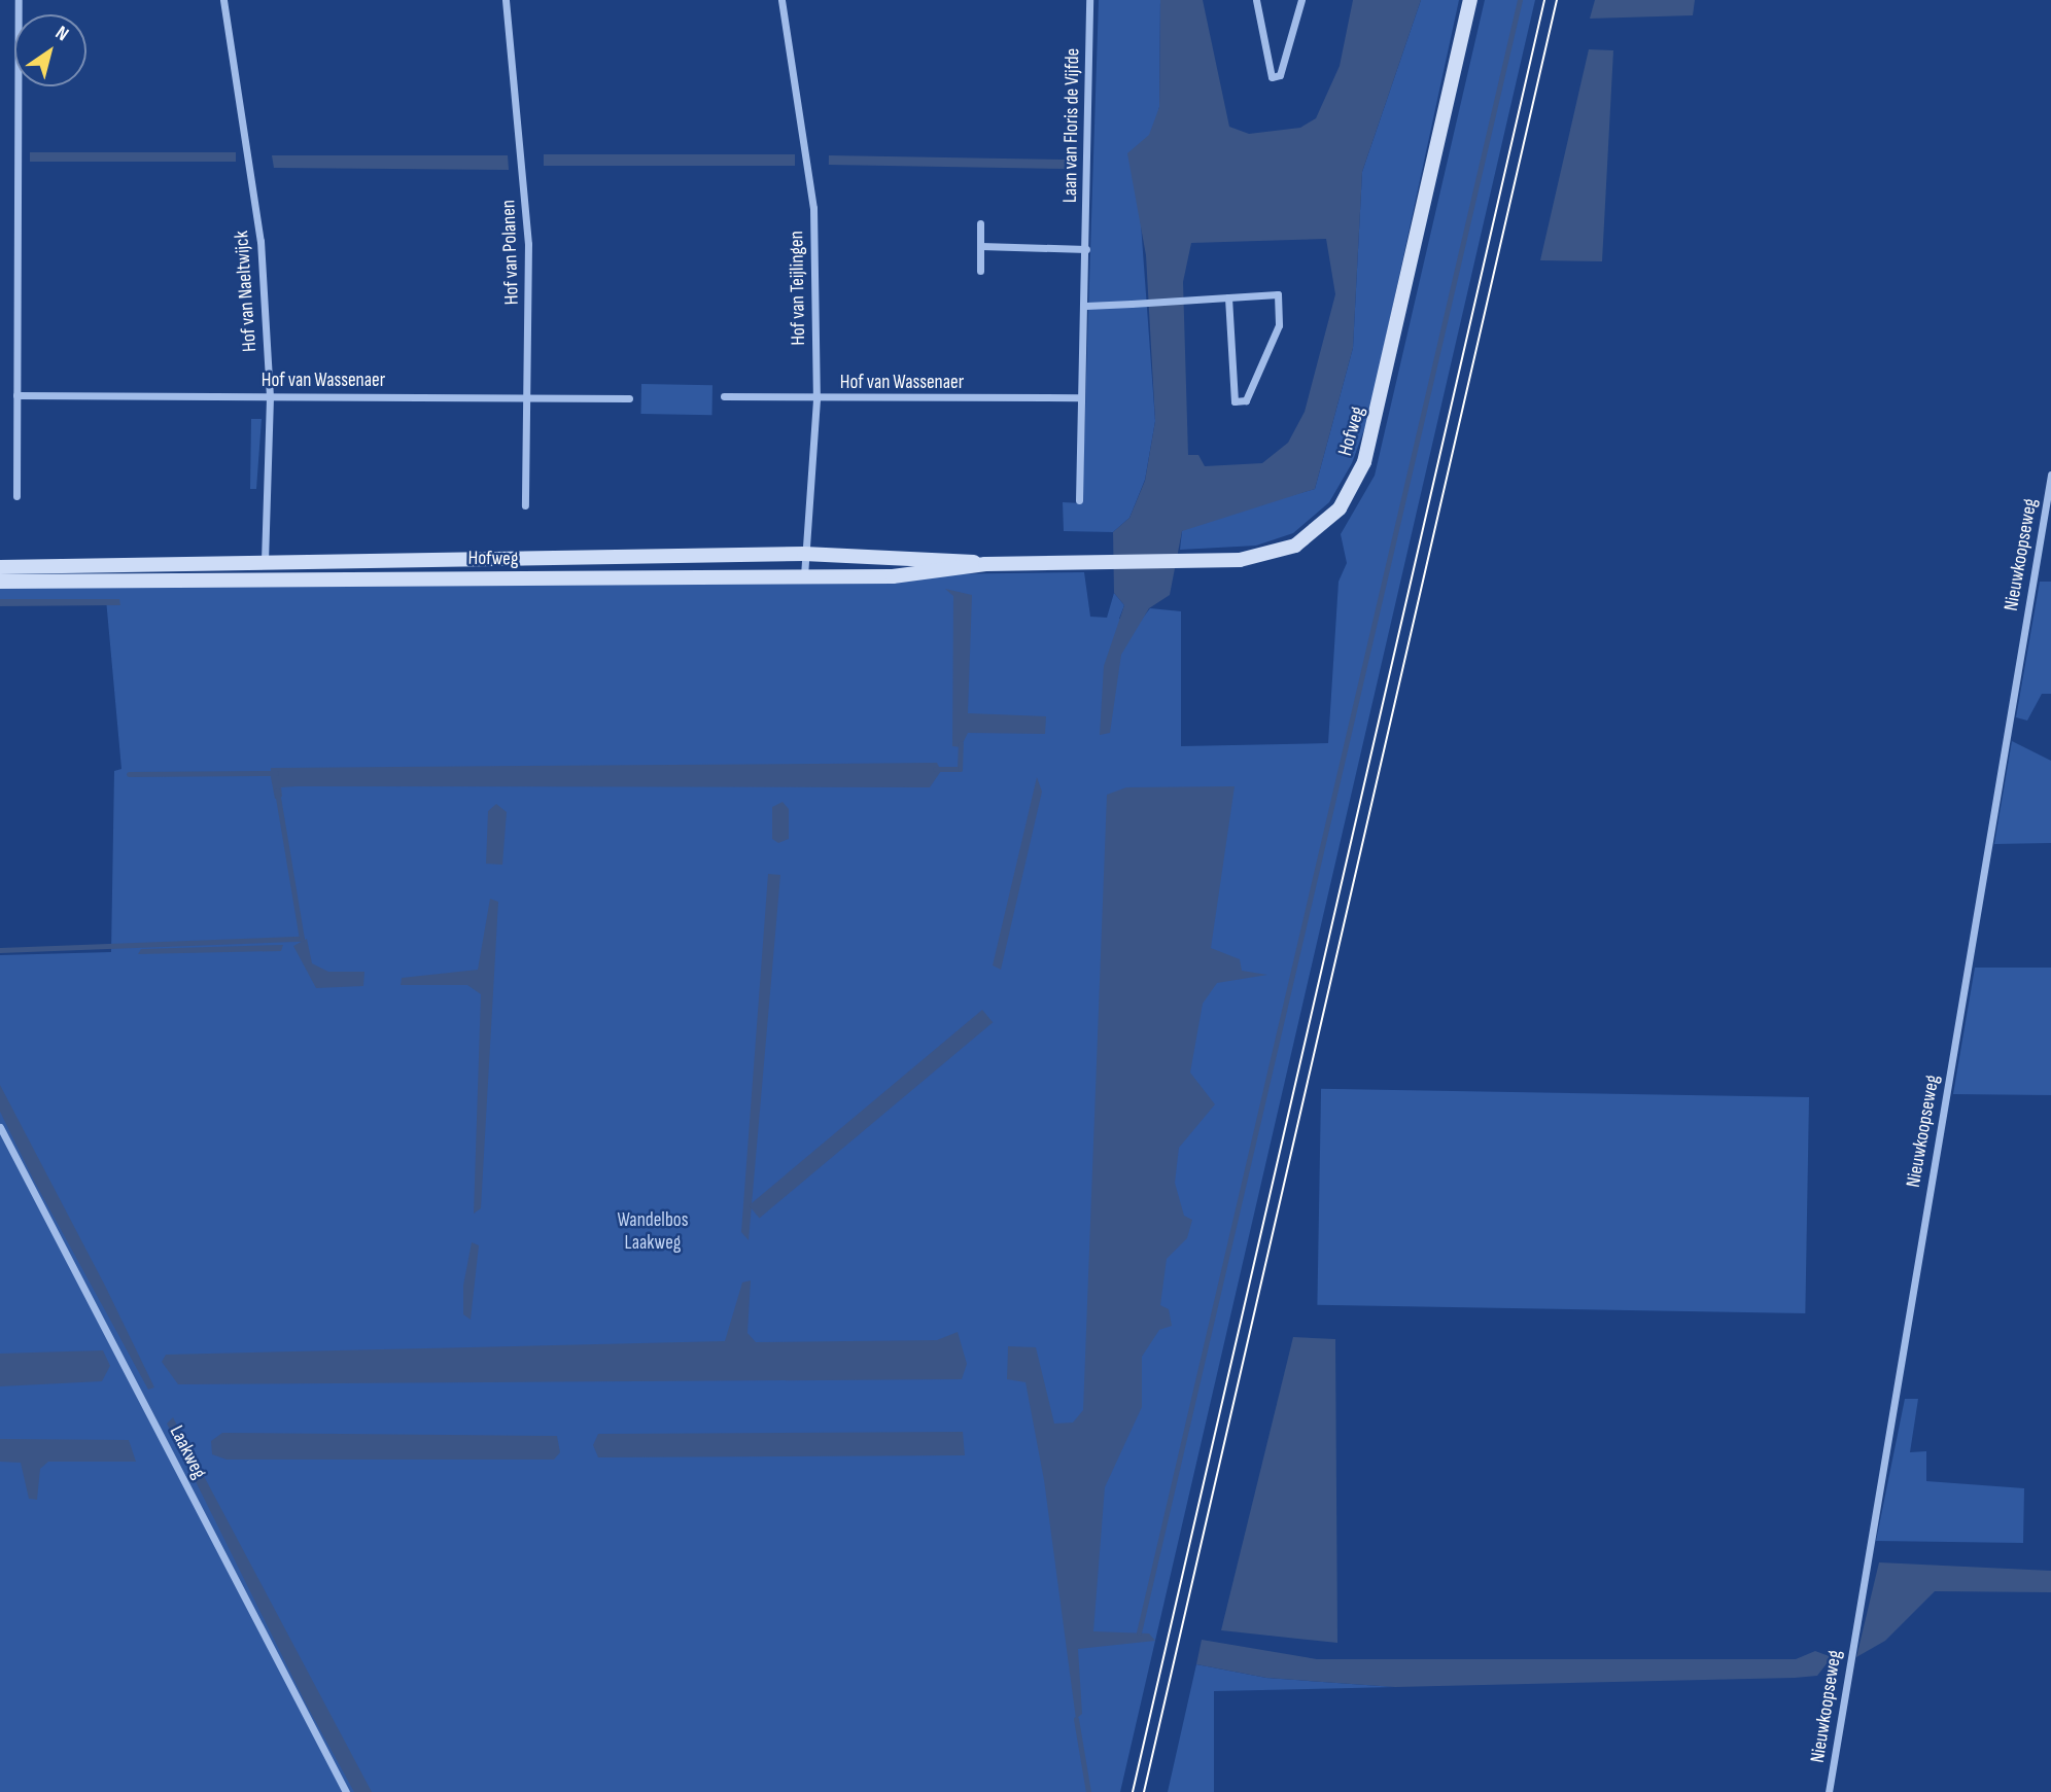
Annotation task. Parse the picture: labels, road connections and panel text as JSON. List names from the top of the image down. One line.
{"streets":{"main road":["Hofweg"],"street":["Laan van Floris de Vijfde","Hof van Polanen","Hof van Teijlingen","Hof van Naeltwijck","Hof van Wassenaer","Nieuwkoopseweg","Laakweg"]},"crossings":[["Laan van Floris de Vijfde","Hof van Wassenaer"],["Hof van Polanen","Hof van Wassenaer"],["Hof van Teijlingen","Hof van Wassenaer"],["Hof van Teijlingen","Hofweg"],["Hof van Naeltwijck","Hof van Wassenaer"],["Hof van Naeltwijck","Hofweg"]],"parks":["Wandelbos Laakweg"],"north":"top right"}
